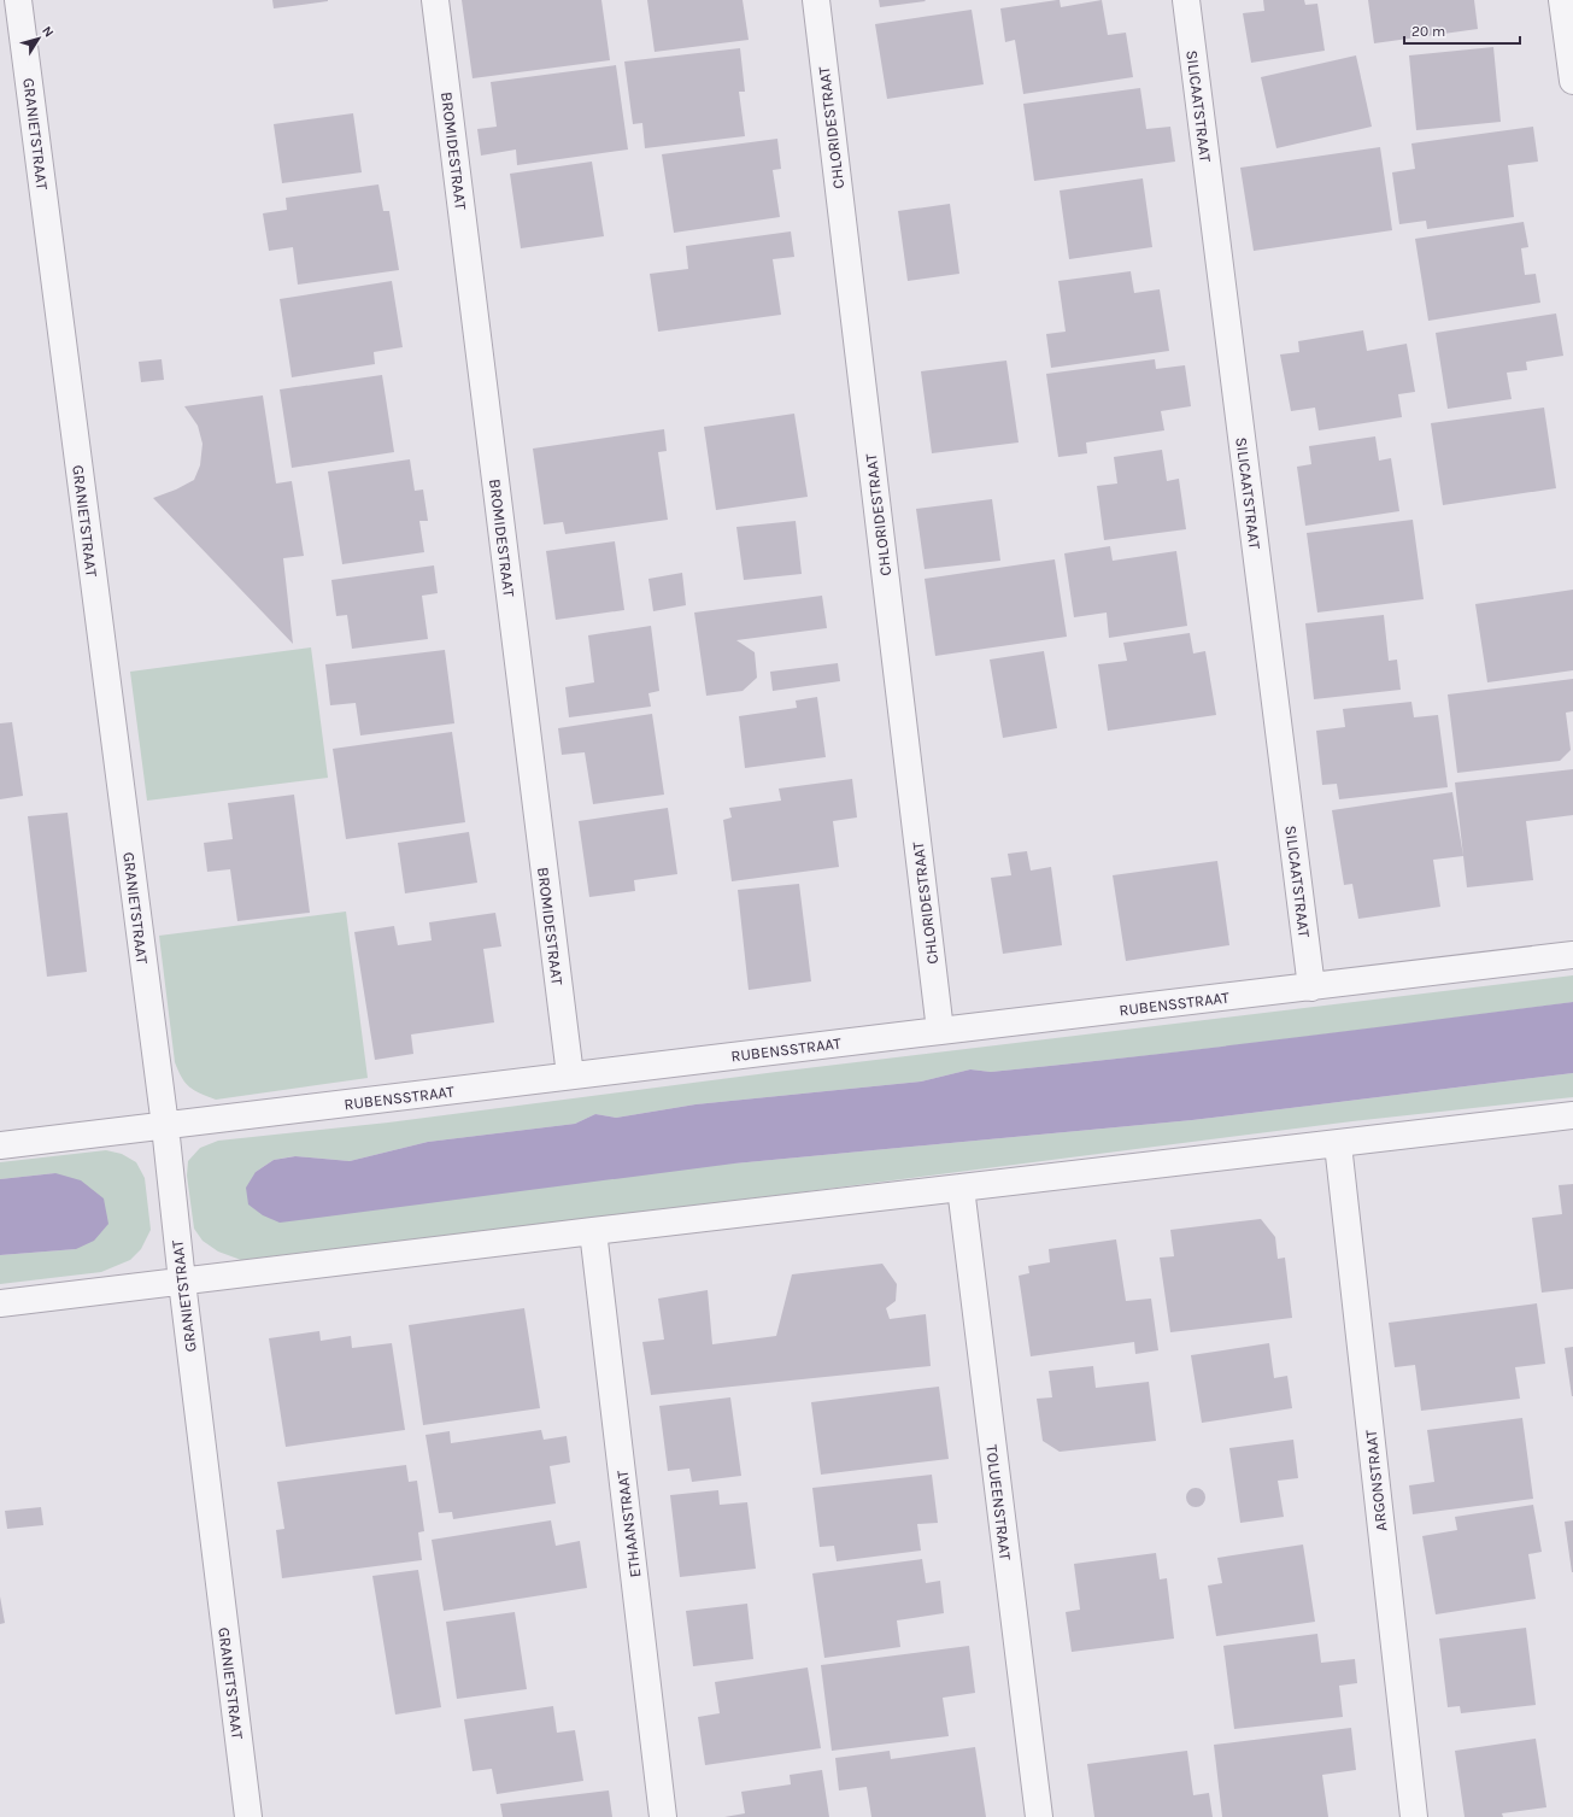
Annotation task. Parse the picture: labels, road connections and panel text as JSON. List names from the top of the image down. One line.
{"streets":{"street":["SILICAATSTRAAT","CHLORIDESTRAAT","GRANIETSTRAAT","BROMIDESTRAAT","RUBENSSTRAAT","ARGONSTRAAT","TOLUEENSTRAAT","ETHAANSTRAAT"]},"crossings":[["SILICAATSTRAAT","RUBENSSTRAAT"],["CHLORIDESTRAAT","RUBENSSTRAAT"],["GRANIETSTRAAT","RUBENSSTRAAT"],["BROMIDESTRAAT","RUBENSSTRAAT"]],"scale_bar":"20 m","north":"top right"}
